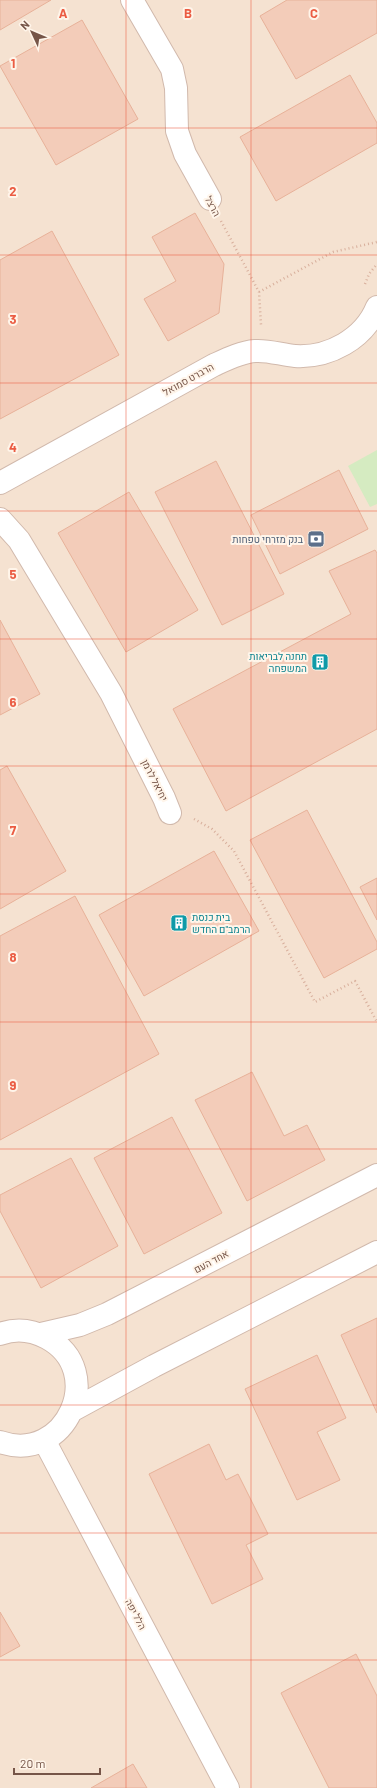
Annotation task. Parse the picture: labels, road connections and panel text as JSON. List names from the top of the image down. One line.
{"streets":{"street":["הרצל","הרברט סמואל","יחיאל לרמן","אחד העם","הלל יפה"]},"places":{"bank":["בנק מזרחי טפחות"],"building":["תחנה לבריאות המשפחה","בית כנסת הרמב\"ם החדש"]},"scale_bar":"20 m","north":"top left","grid":{"columns":["A","B","C"],"rows":["1","2","3","4","5","6","7","8","9"]}}
